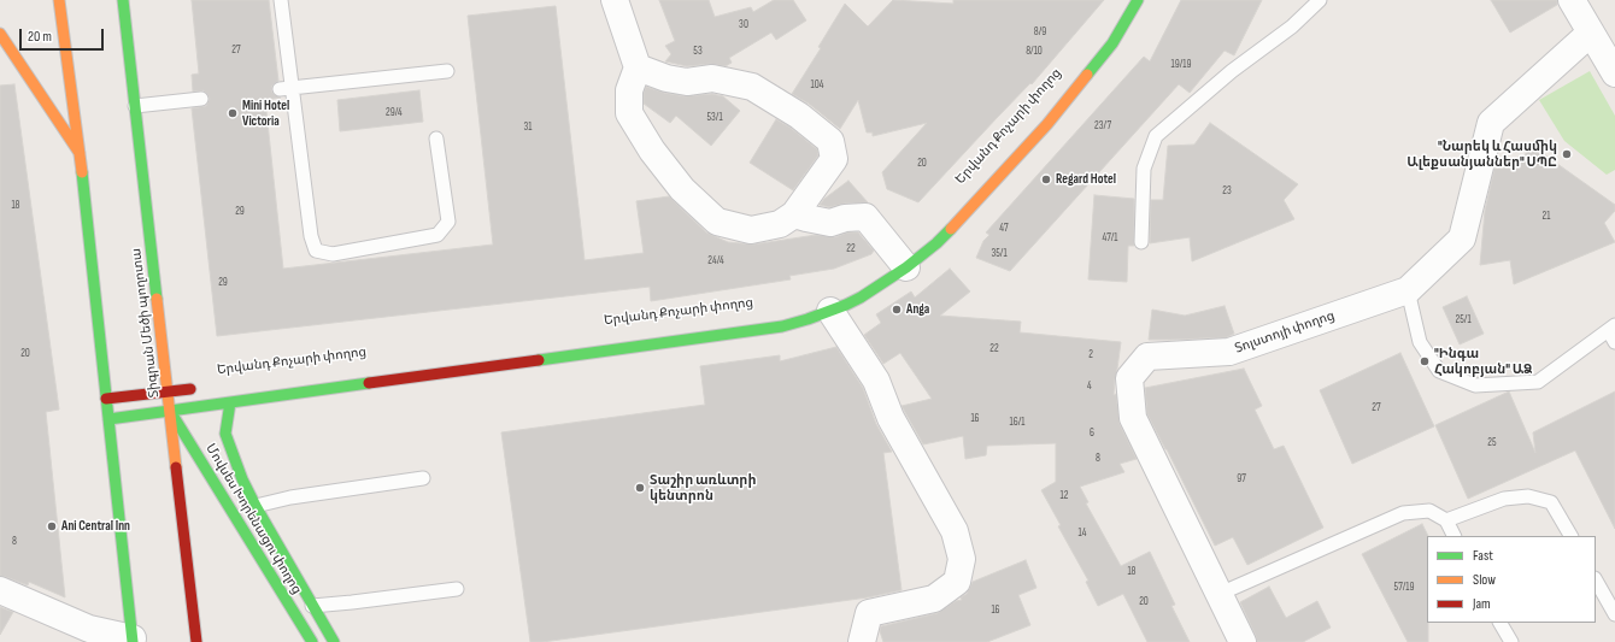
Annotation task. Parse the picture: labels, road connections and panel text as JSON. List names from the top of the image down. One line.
{"streets":{"main road":["Երվանդ Քոչարի փողոց","Տիգրան Մեծի պողոտա","Մովսես Խորենացու փողոց"],"street":["Տոլստոյի փողոց"]},"crossings":[["Երվանդ Քոչարի փողոց","Տիգրան Մեծի պողոտա"],["Երվանդ Քոչարի փողոց","Մովսես Խորենացու փողոց"],["Տիգրան Մեծի պողոտա","Մովսես Խորենացու փողոց"]],"places":["Mini Hotel Victoria","\"Նարեկ և Հասմիկ Ալեքսանյաններ\" ՍՊԸ","Regard Hotel","Anga","\"Ինգա Հակոբյան\" ԱՁ","Տաշիր առևտրի կենտրոն","Ani Central Inn"],"house_numbers":["30","8/9","27","53","8/10","19/19","104","29/4","53/1","23/7","31","20","23","18","29","21","47","47/1","22","35/1","24/4","29","25/1","22","20","2","4","27","16","16/1","6","25","8","97","12","14","8","18","57/19","20","16"],"legend":["Fast","Slow","Jam"],"scale_bar":"20 m"}
